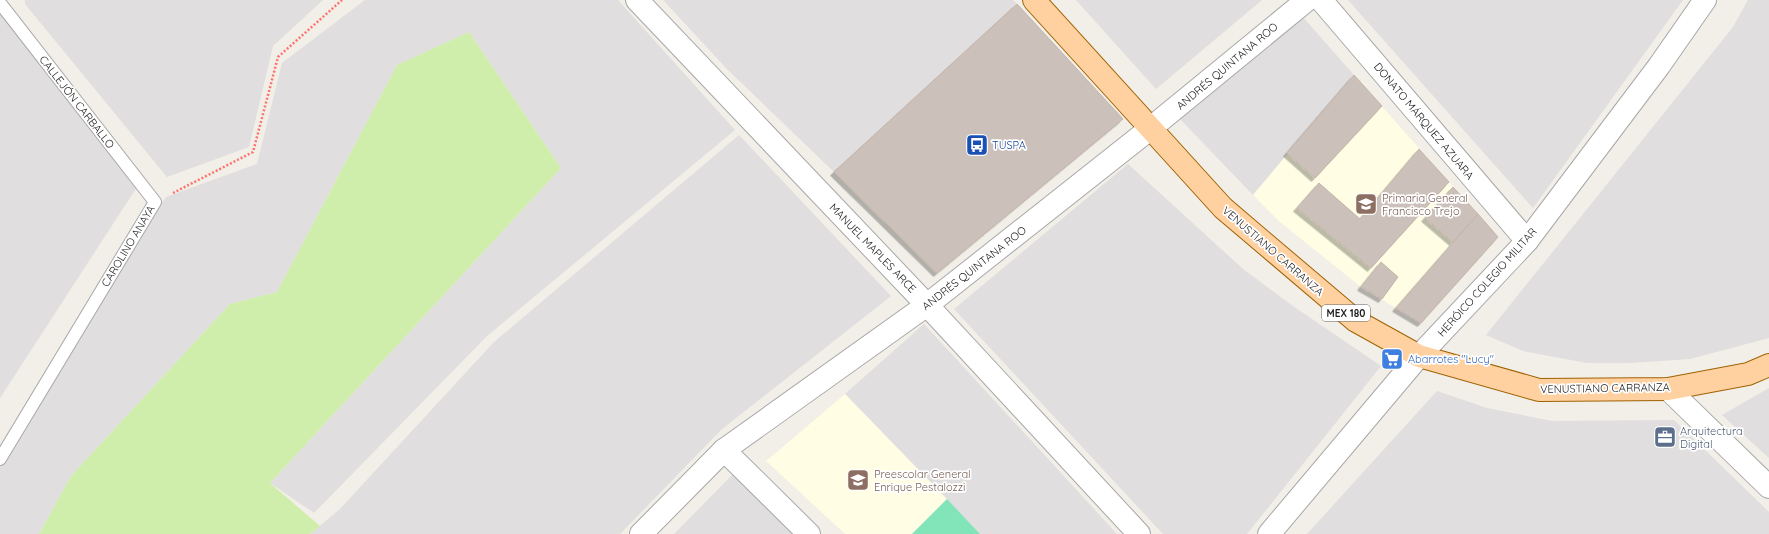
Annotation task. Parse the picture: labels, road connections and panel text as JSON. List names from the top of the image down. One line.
{"streets":{"main road":["VENUSTIANO CARRANZA","MEX 180"],"street":["ANDRÉS QUINTANA ROO","DONATO MÁRQUEZ AZUARA","MANUEL MAPLES ARCE","HERÓICO COLEGIO MILITAR"],"lane":["CALLEJÓN CARBALLO","CAROLINO ANAYA"]},"crossings":[["ANDRÉS QUINTANA ROO","MANUEL MAPLES ARCE"],["ANDRÉS QUINTANA ROO","VENUSTIANO CARRANZA"],["CALLEJÓN CARBALLO","CAROLINO ANAYA"],["DONATO MÁRQUEZ AZUARA","HERÓICO COLEGIO MILITAR"],["VENUSTIANO CARRANZA","HERÓICO COLEGIO MILITAR"]],"places":{"bus stop":["TUSPA"],"school or university":["Primaria General Francisco Trejo","Preescolar General Enrique Pestalozzi"],"supermarket":["Abarrotes \"Lucy\""],"office":["Arquitectura Digital"]}}
